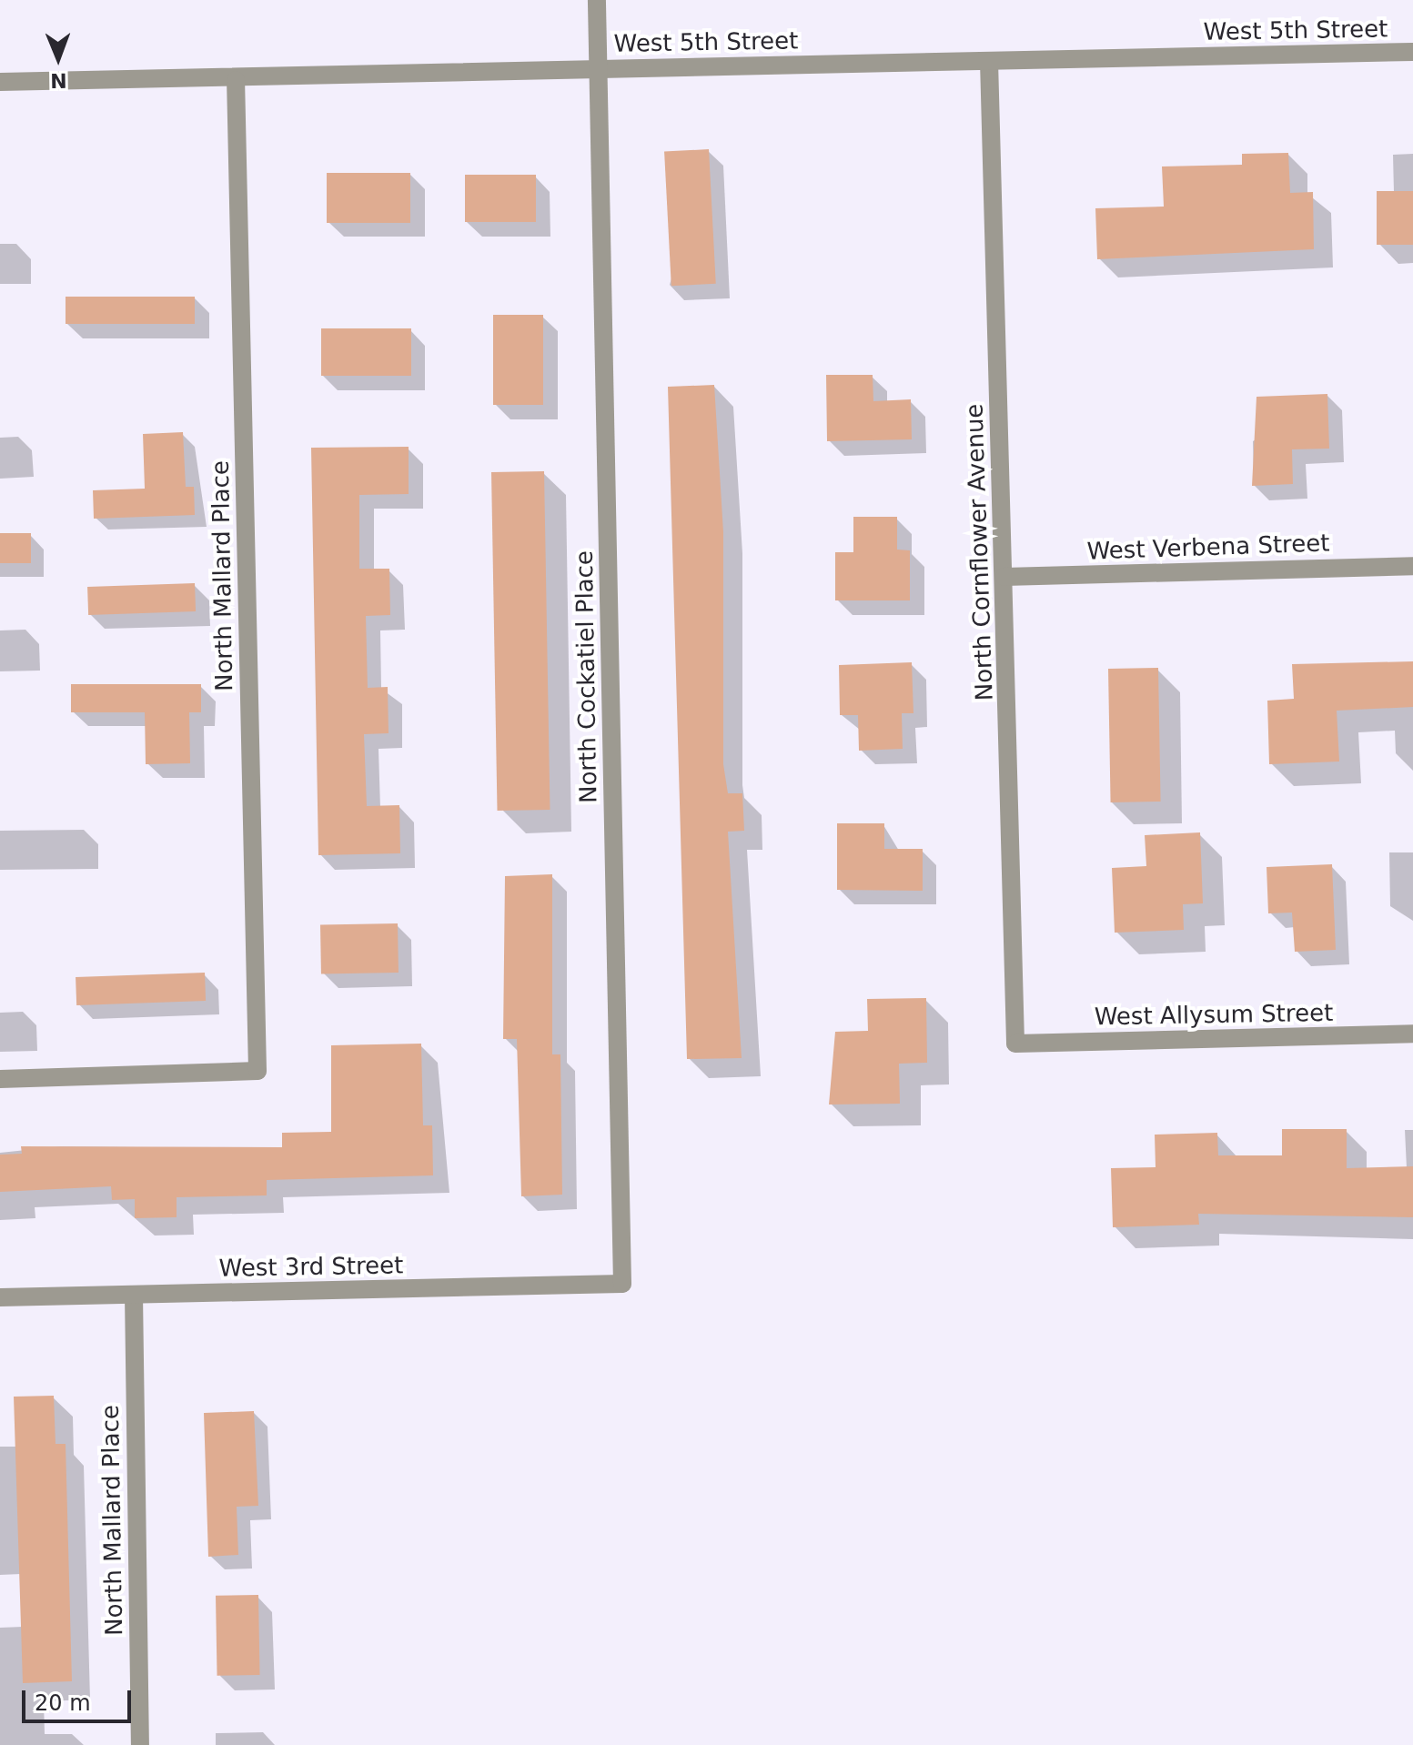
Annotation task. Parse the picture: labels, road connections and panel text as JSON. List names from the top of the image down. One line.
{"streets":{"street":["West 5th Street","West Verbena Street","North Cornflower Avenue","North Mallard Place","North Cockatiel Place","West Allysum Street","West 3rd Street"]},"crossings":[["West 5th Street","North Cornflower Avenue"],["West 5th Street","North Mallard Place"],["West 5th Street","North Cockatiel Place"],["West Verbena Street","North Cornflower Avenue"],["North Cornflower Avenue","West Allysum Street"],["North Mallard Place","West 3rd Street"],["North Cockatiel Place","West 3rd Street"]],"scale_bar":"20 m","north":"bottom"}
